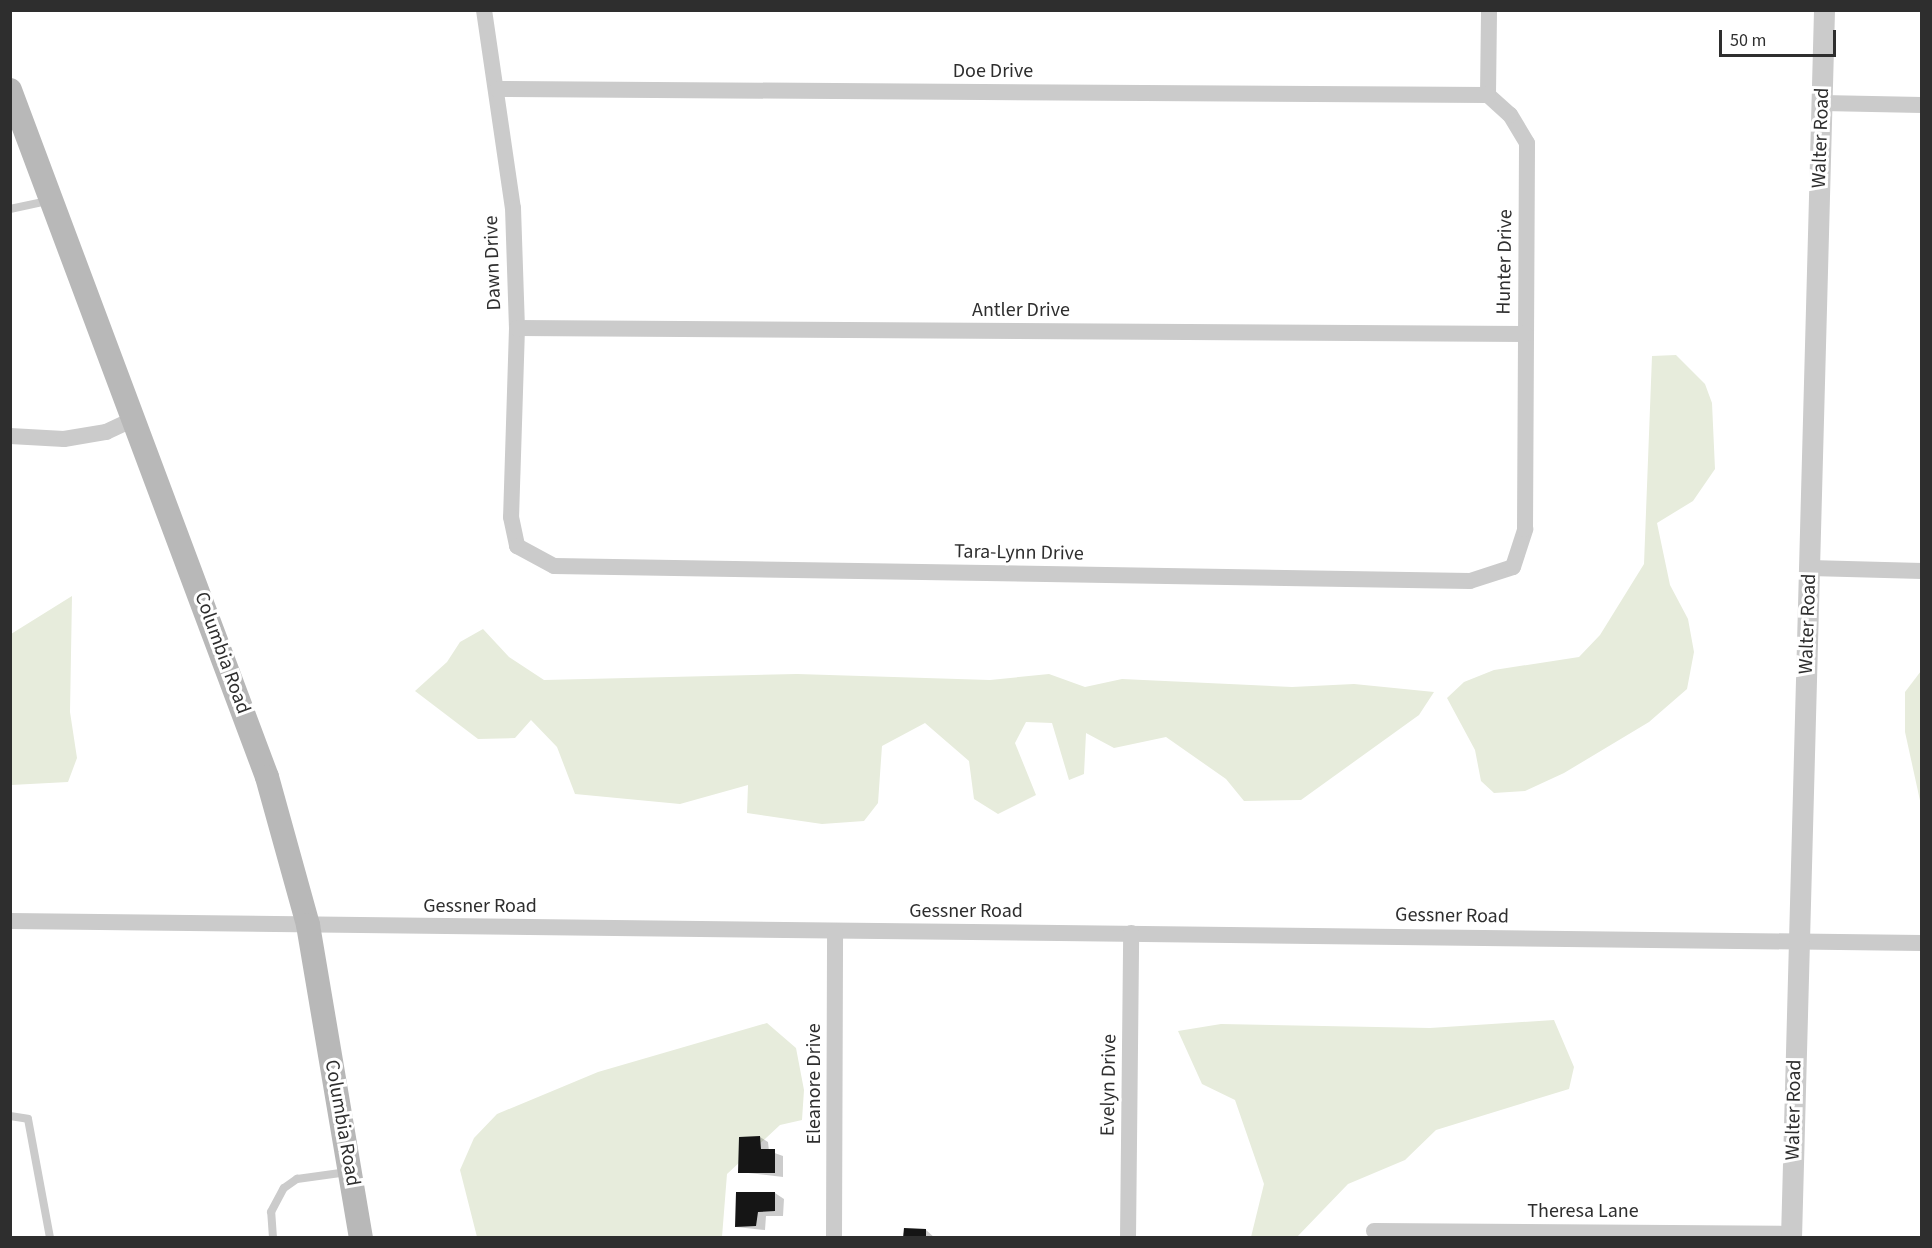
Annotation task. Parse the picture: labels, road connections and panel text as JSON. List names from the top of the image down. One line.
{"streets":{"main road":["Columbia Road"],"street":["Doe Drive","Walter Road","Hunter Drive","Dawn Drive","Antler Drive","Tara-Lynn Drive","Gessner Road","Eleanore Drive","Evelyn Drive","Theresa Lane"]},"crossings":[["Doe Drive","Hunter Drive"],["Doe Drive","Dawn Drive"],["Walter Road","Gessner Road"],["Walter Road","Theresa Lane"],["Hunter Drive","Antler Drive"],["Hunter Drive","Tara-Lynn Drive"],["Dawn Drive","Antler Drive"],["Dawn Drive","Tara-Lynn Drive"],["Columbia Road","Gessner Road"],["Gessner Road","Eleanore Drive"],["Gessner Road","Evelyn Drive"]],"scale_bar":"50 m"}
